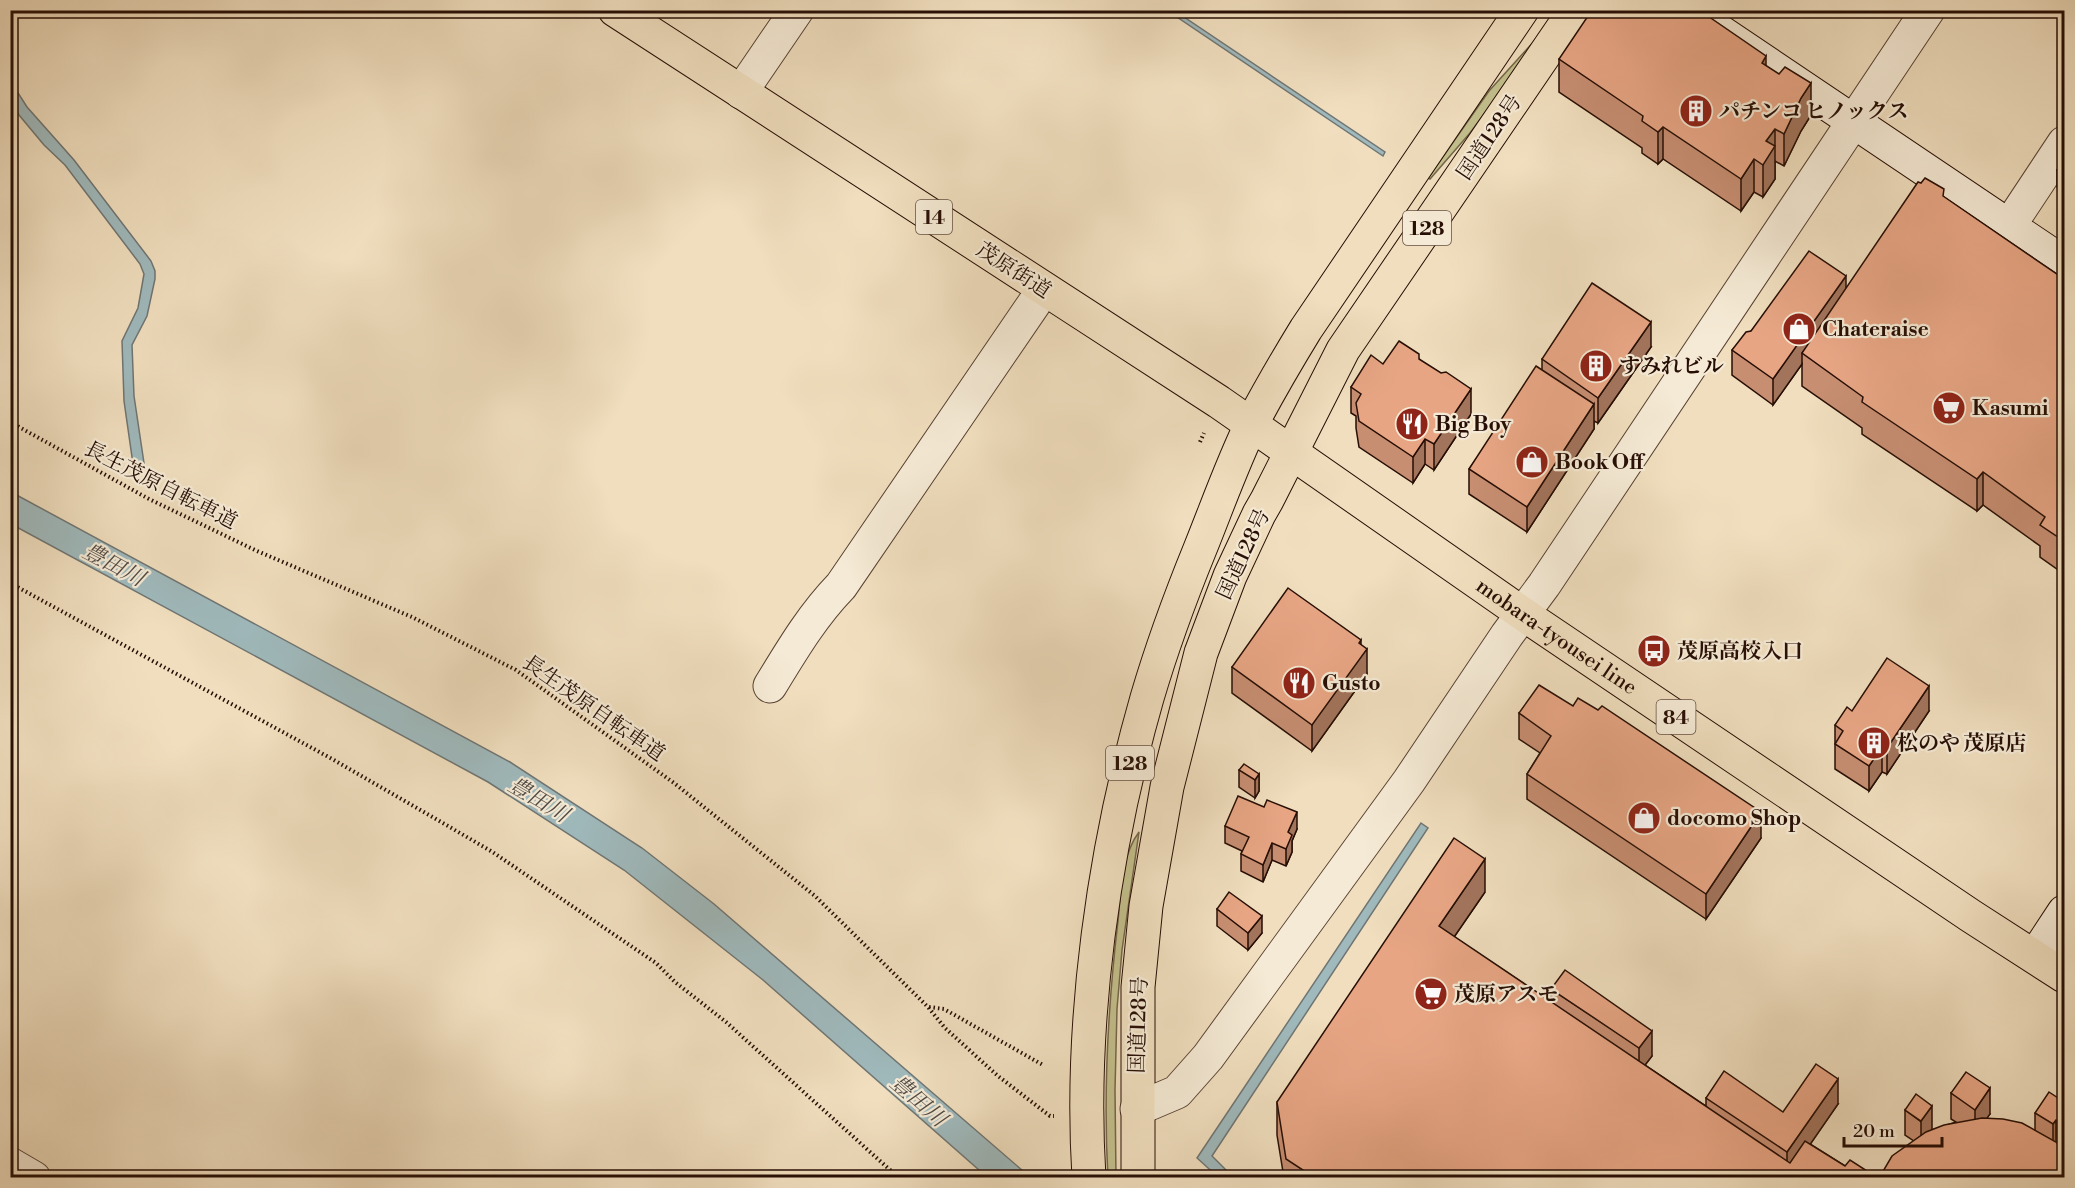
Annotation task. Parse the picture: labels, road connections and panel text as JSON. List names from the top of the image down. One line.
{"streets":{"main road":["国道128号","14","128","茂原街道","mobara-tyousei line","84"],"path":["長生茂原自転車道"]},"crossings":[["国道128号","茂原街道"],["国道128号","長生茂原自転車道"],["国道128号","mobara-tyousei line"],["茂原街道","mobara-tyousei line"]],"water":["豊田川"],"places":{"building":["パチンコ ヒノックス","すみれビル","松のや 茂原店"],"shop":["Chateraise","Book Off","docomo Shop"],"supermarket":["Kasumi","茂原アスモ"],"restaurant":["Big Boy","Gusto"],"bus stop":["茂原高校入口"]},"scale_bar":"20 m"}
